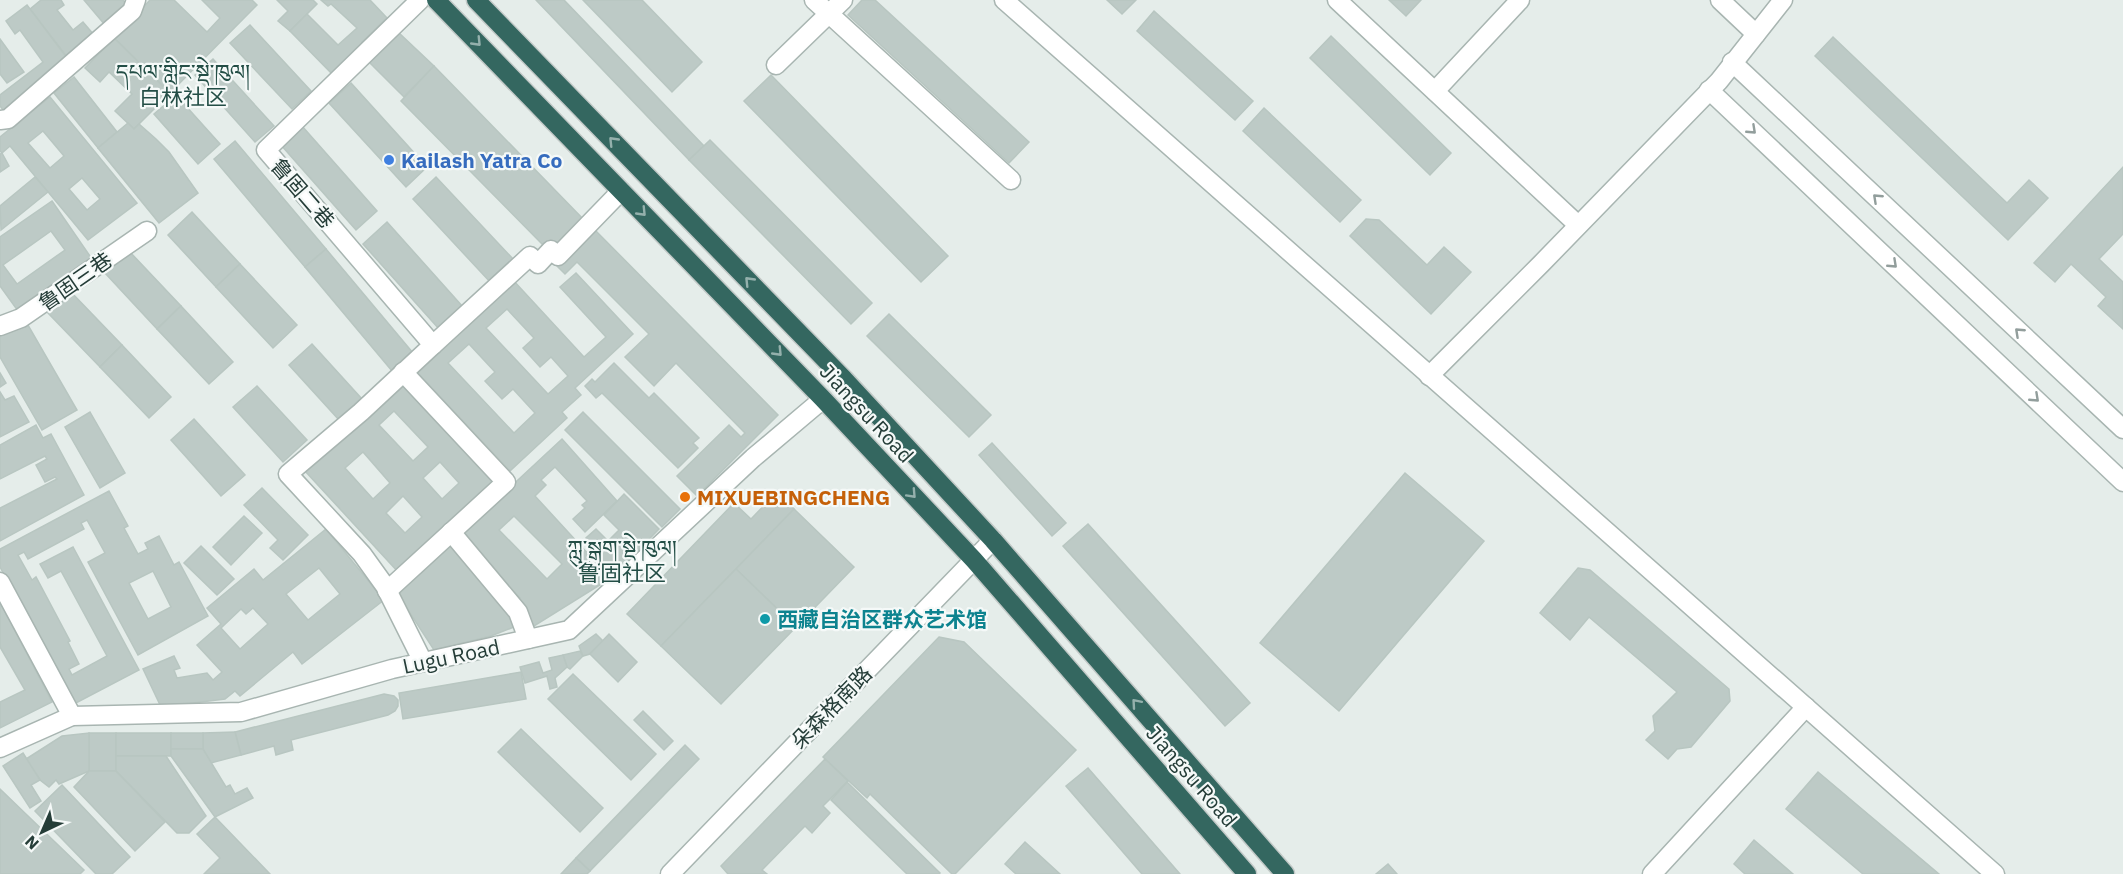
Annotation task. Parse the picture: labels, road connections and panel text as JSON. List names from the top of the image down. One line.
{"streets":{"highway":["Jiangsu Road"],"street":["鲁固二巷","鲁固三巷","Lugu Road","朵森格南路"]},"crossings":[["Jiangsu Road","Lugu Road"],["Jiangsu Road","朵森格南路"]],"districts":["དཔལ་གླིང་སྡེ་ཁུལ། 白林社区","ཀླུ་སྒུག་སྡེ་ཁུལ། 鲁固社区"],"places":["Kailash Yatra Co","MIXUEBINGCHENG","西藏自治区群众艺术馆"],"north":"bottom left"}
